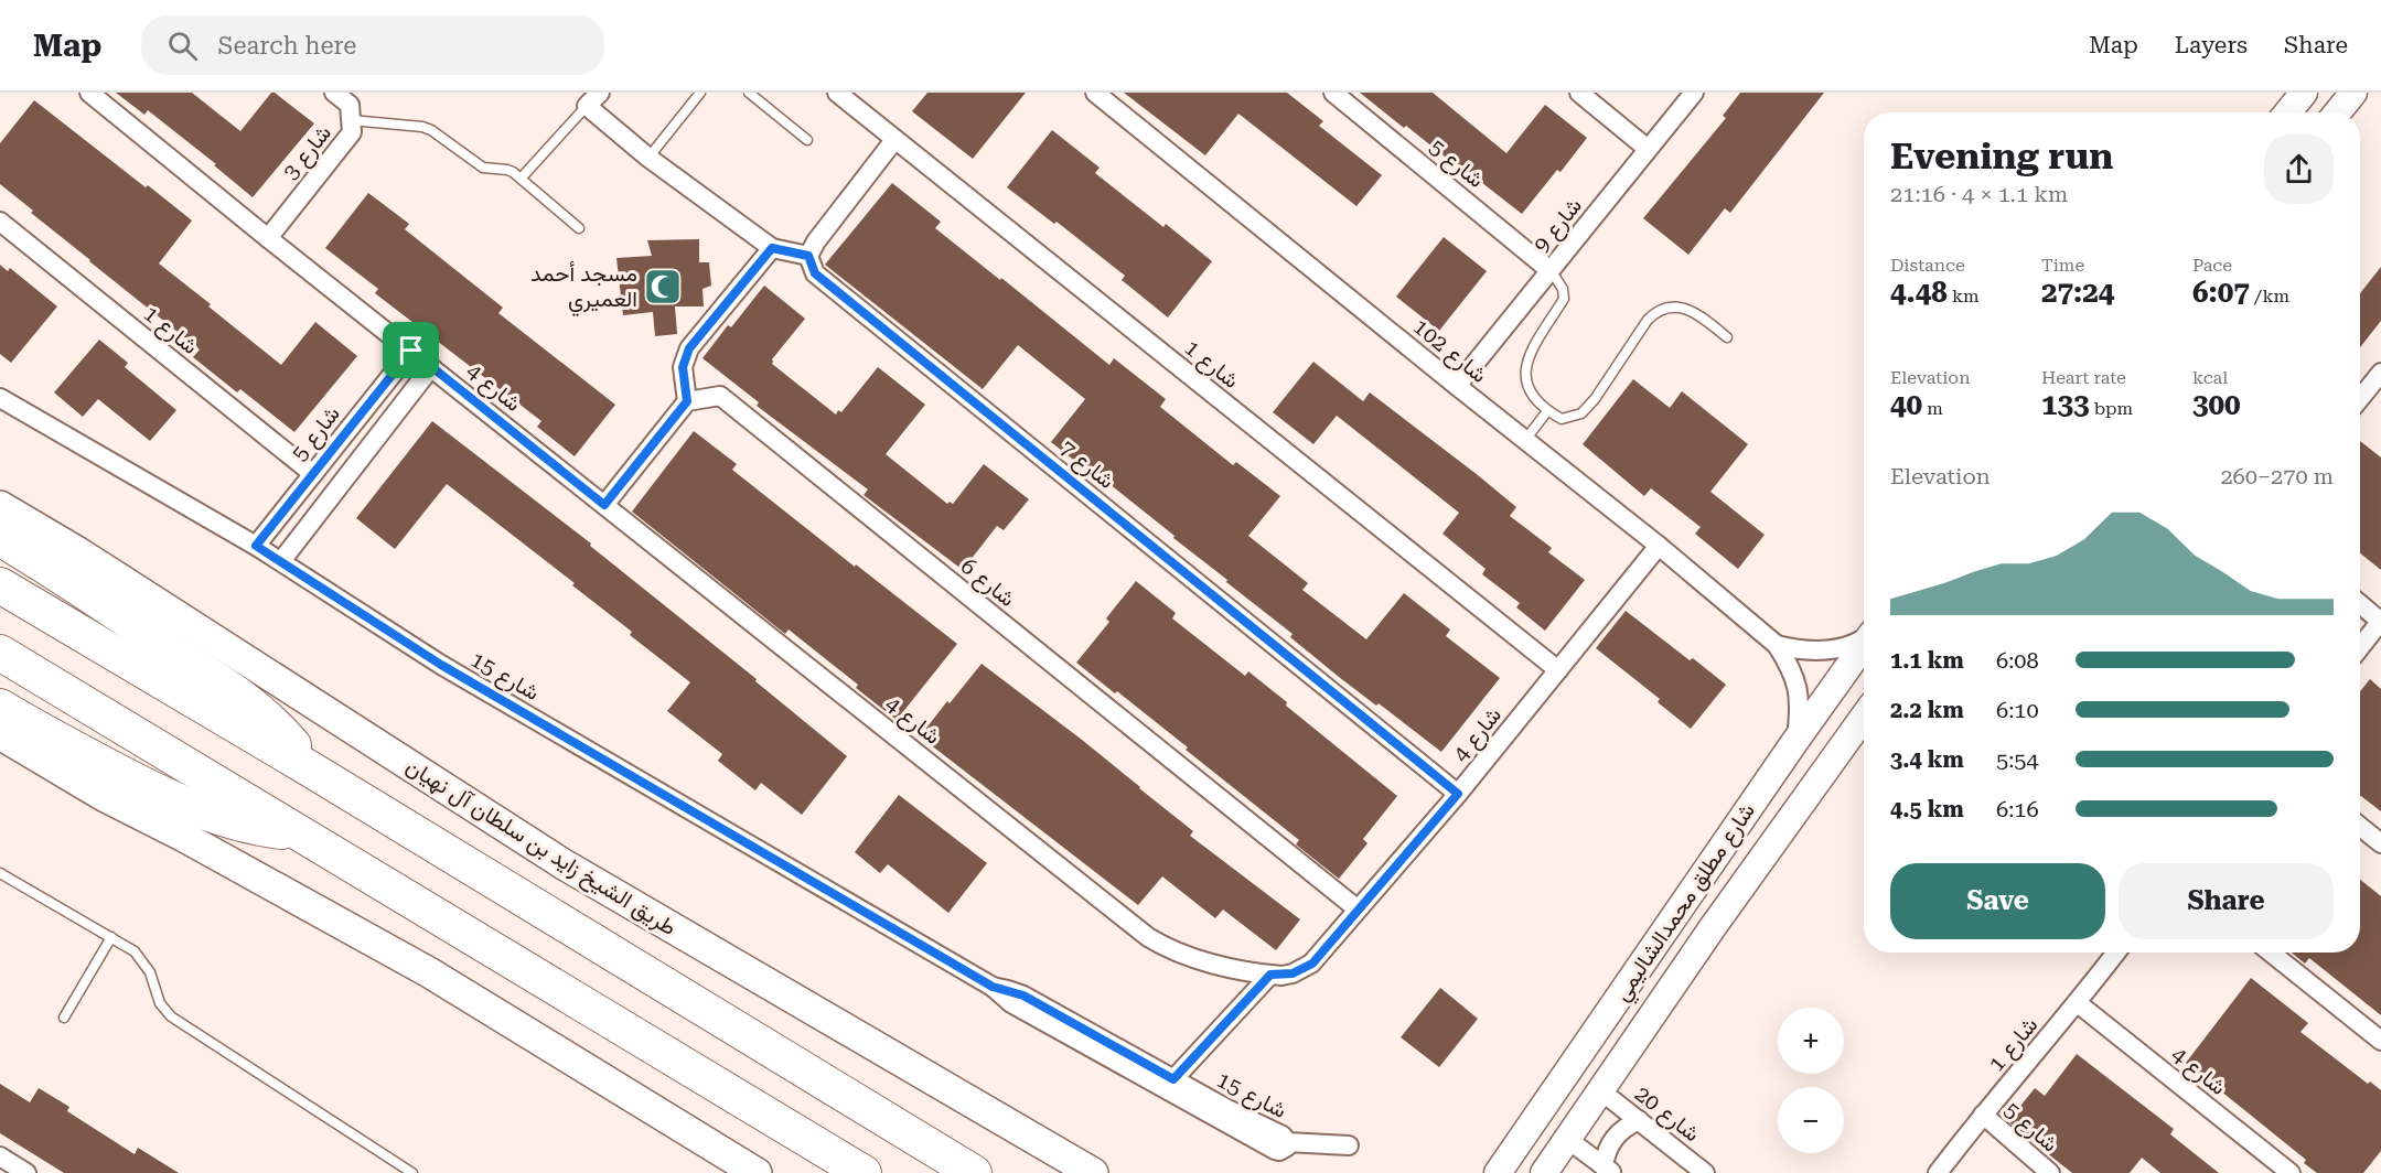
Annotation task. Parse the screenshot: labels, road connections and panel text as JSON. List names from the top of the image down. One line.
{"streets":{"main road":["طريق الشيخ زايد بن سلطان آل نهيان"],"street":["شارع 3","شارع 5","شارع 9","شارع 1","شارع 102","شارع 4","شارع 7","شارع 6","شارع 15","شارع مطلق محمدالشاليمي","شارع 20"]},"crossings":[["شارع 3","شارع 4"],["شارع 5","شارع 9"],["شارع 5","شارع 1"],["شارع 5","شارع 4"],["شارع 5","شارع 15"],["شارع 9","شارع 102"],["شارع 1","شارع 4"],["شارع 102","شارع 4"],["شارع 102","شارع مطلق محمدالشاليمي"],["شارع 4","شارع 7"],["شارع 4","شارع 6"],["شارع مطلق محمدالشاليمي","شارع 20"]],"places":{"mosque":["مسجد أحمد العميري"]},"page":{"header":"Map","search":"Search here","nav":["Map","Layers","Share"],"heading":["Evening run","21:16 · 4 × 1.1 km"],"stats":[["Distance","4.48 km"],["Time","27:24"],["Pace","6:07 /km"],["Elevation","40 m"],["Heart rate","133 bpm"],["kcal","300"]],"chart":["Elevation","260–270 m"],"list":[{"name":"1.1 km","note":"6:08"},{"name":"2.2 km","note":"6:10"},{"name":"3.4 km","note":"5:54"},{"name":"4.5 km","note":"6:16"}],"buttons":["Save","Share"],"map_buttons":["+","−"]}}
